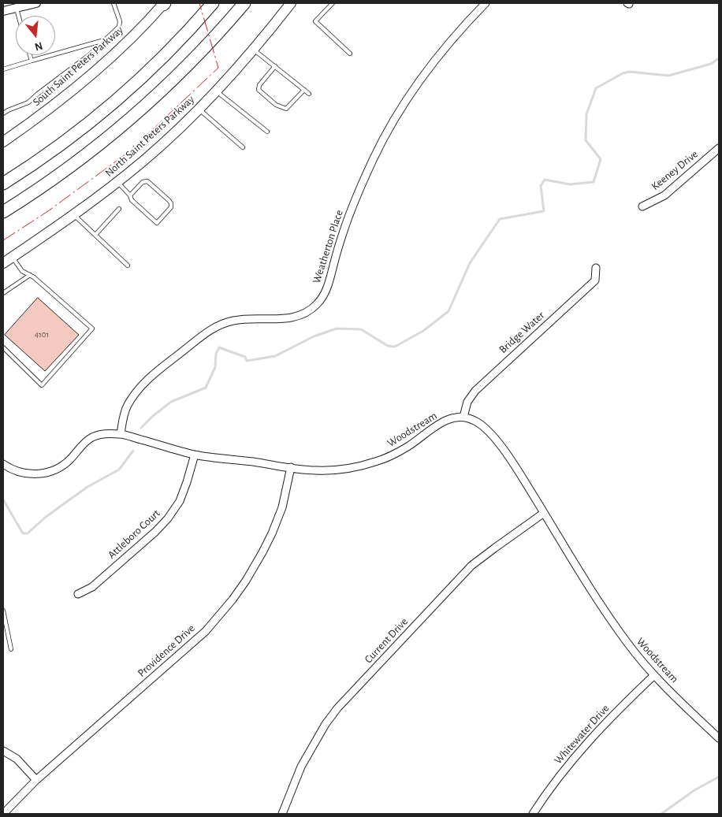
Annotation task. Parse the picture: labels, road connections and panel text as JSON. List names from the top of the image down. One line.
{"streets":{"main road":["South Saint Peters Parkway","North Saint Peters Parkway"],"street":["Keeney Drive","Weatherton Place","Bridge Water","Woodstream","Attleboro Court","Current Drive","Providence Drive","Whitewater Drive"]},"crossings":[["Weatherton Place","Woodstream"],["Bridge Water","Woodstream"],["Woodstream","Attleboro Court"],["Woodstream","Current Drive"],["Woodstream","Providence Drive"],["Woodstream","Whitewater Drive"]],"house_numbers":["4101"],"north":"bottom"}
